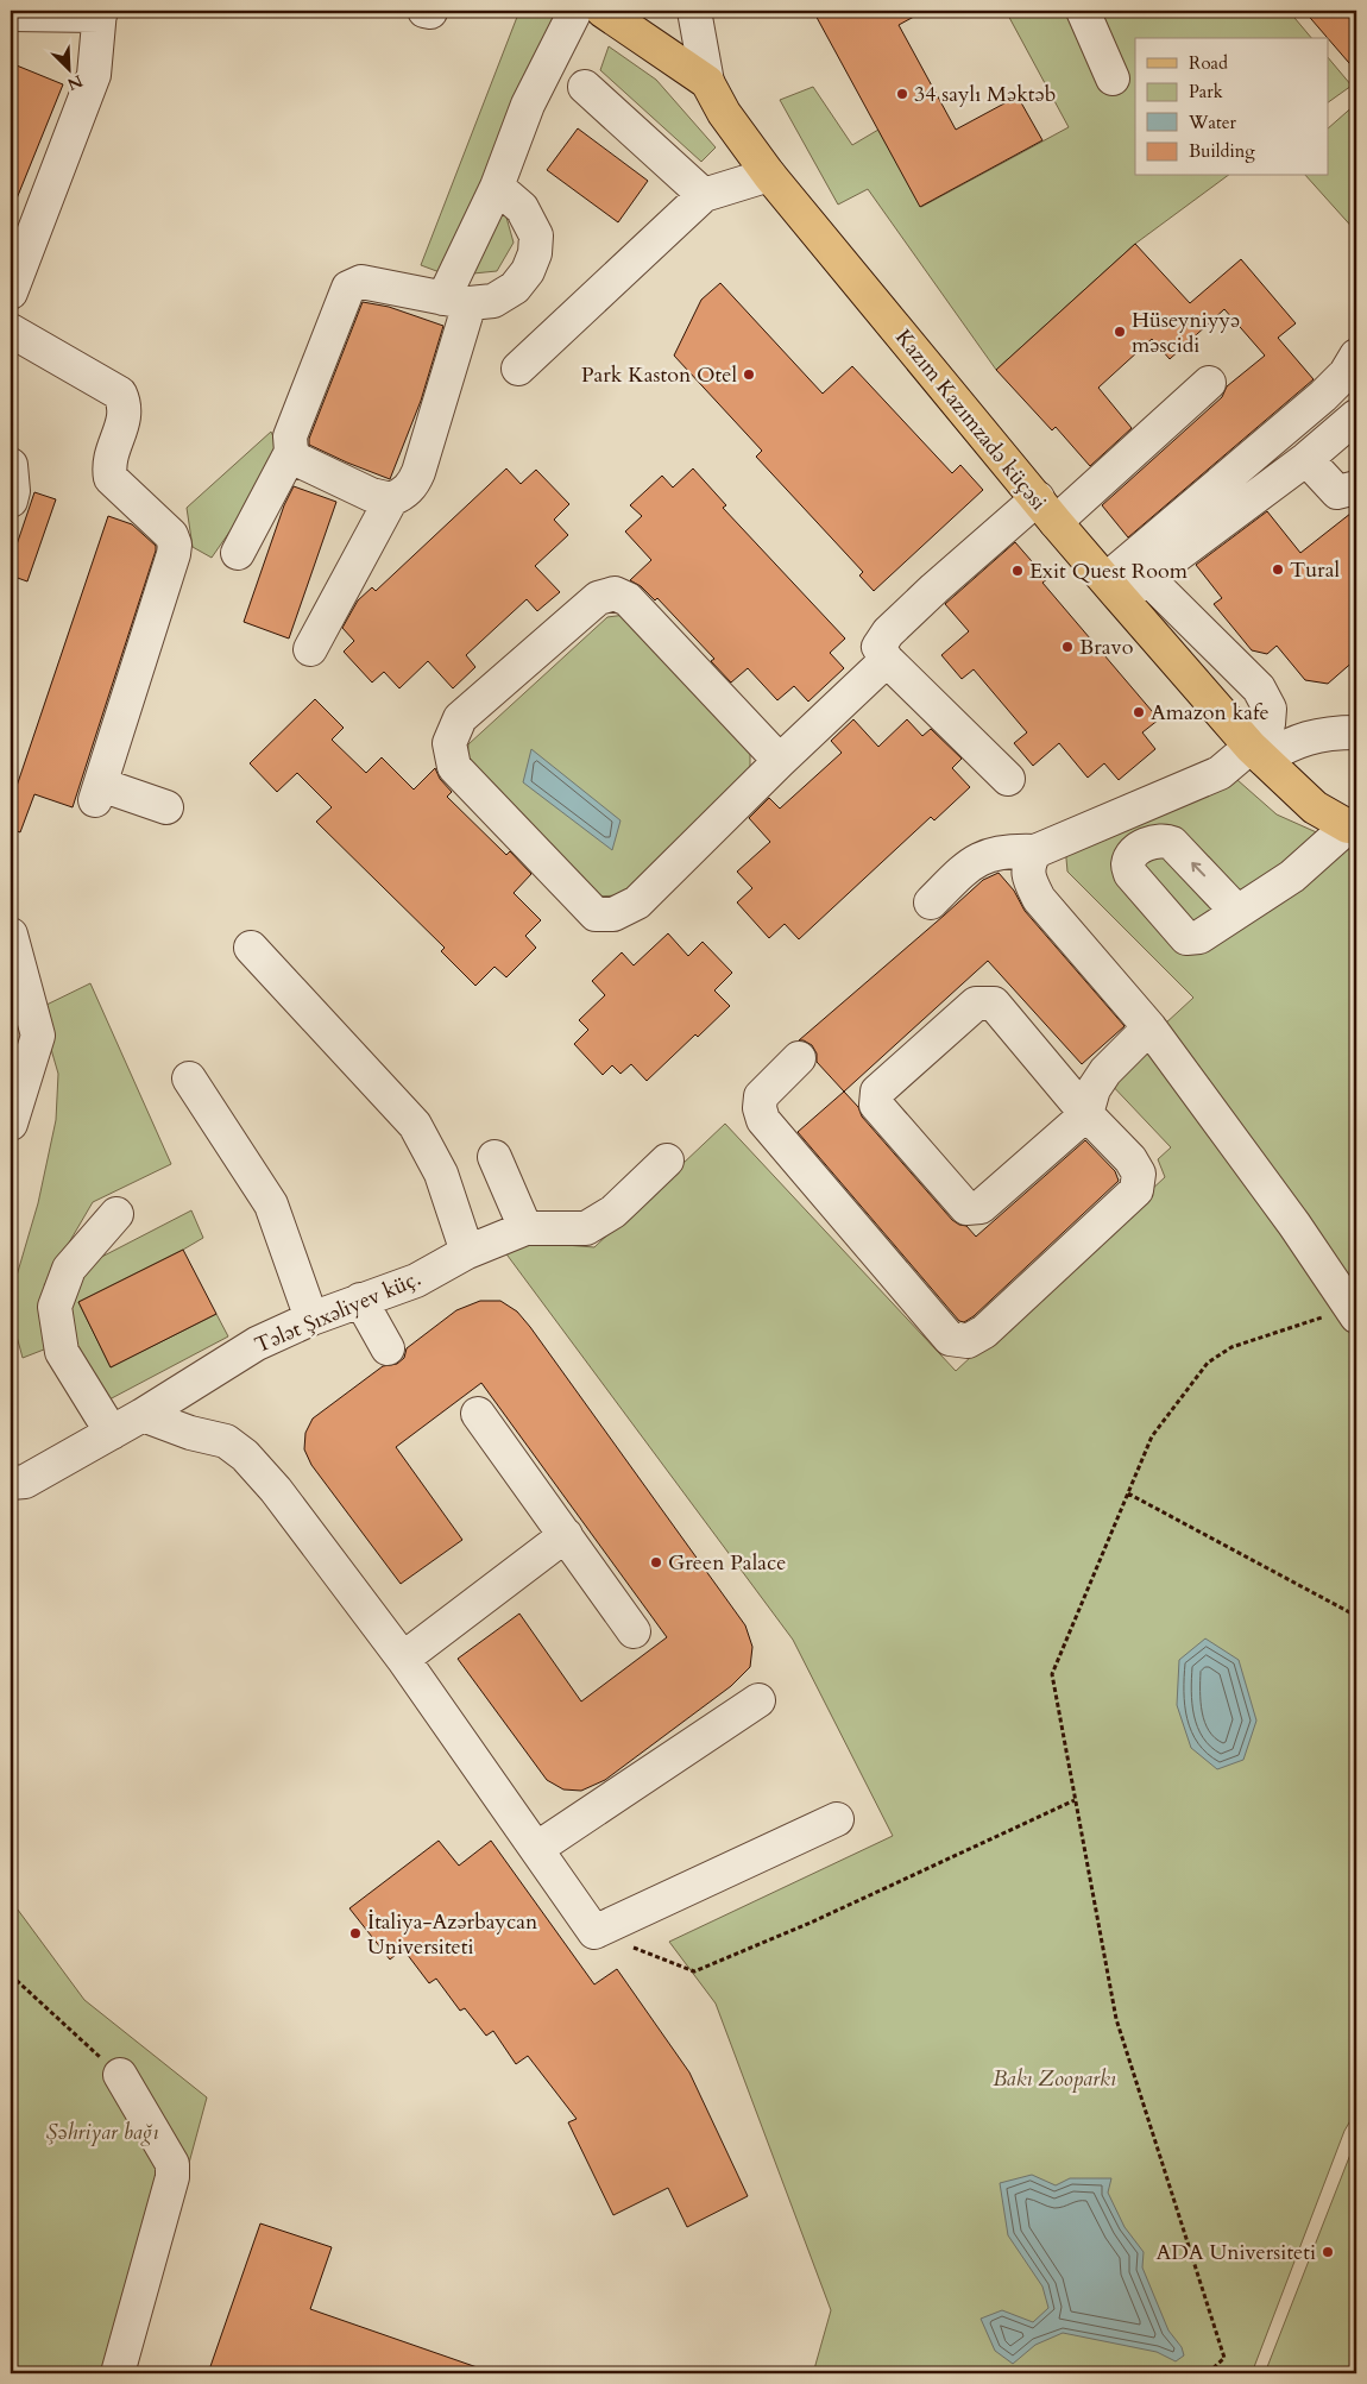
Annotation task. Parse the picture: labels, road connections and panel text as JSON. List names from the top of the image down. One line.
{"streets":{"main road":["Kazım Kazımzadə küçəsi"],"street":["Tələt Şıxəliyev küç."]},"parks":["Bakı Zooparkı","Şəhriyar bağı"],"places":["34 saylı Məktəb","Hüseyniyyə məscidi","Park Kaston Otel","Tural","Exit Quest Room","Bravo","Amazon kafe","Green Palace","İtaliya-Azərbaycan Universiteti","ADA Universiteti"],"legend":["Road","Park","Water","Building"],"north":"bottom right"}
